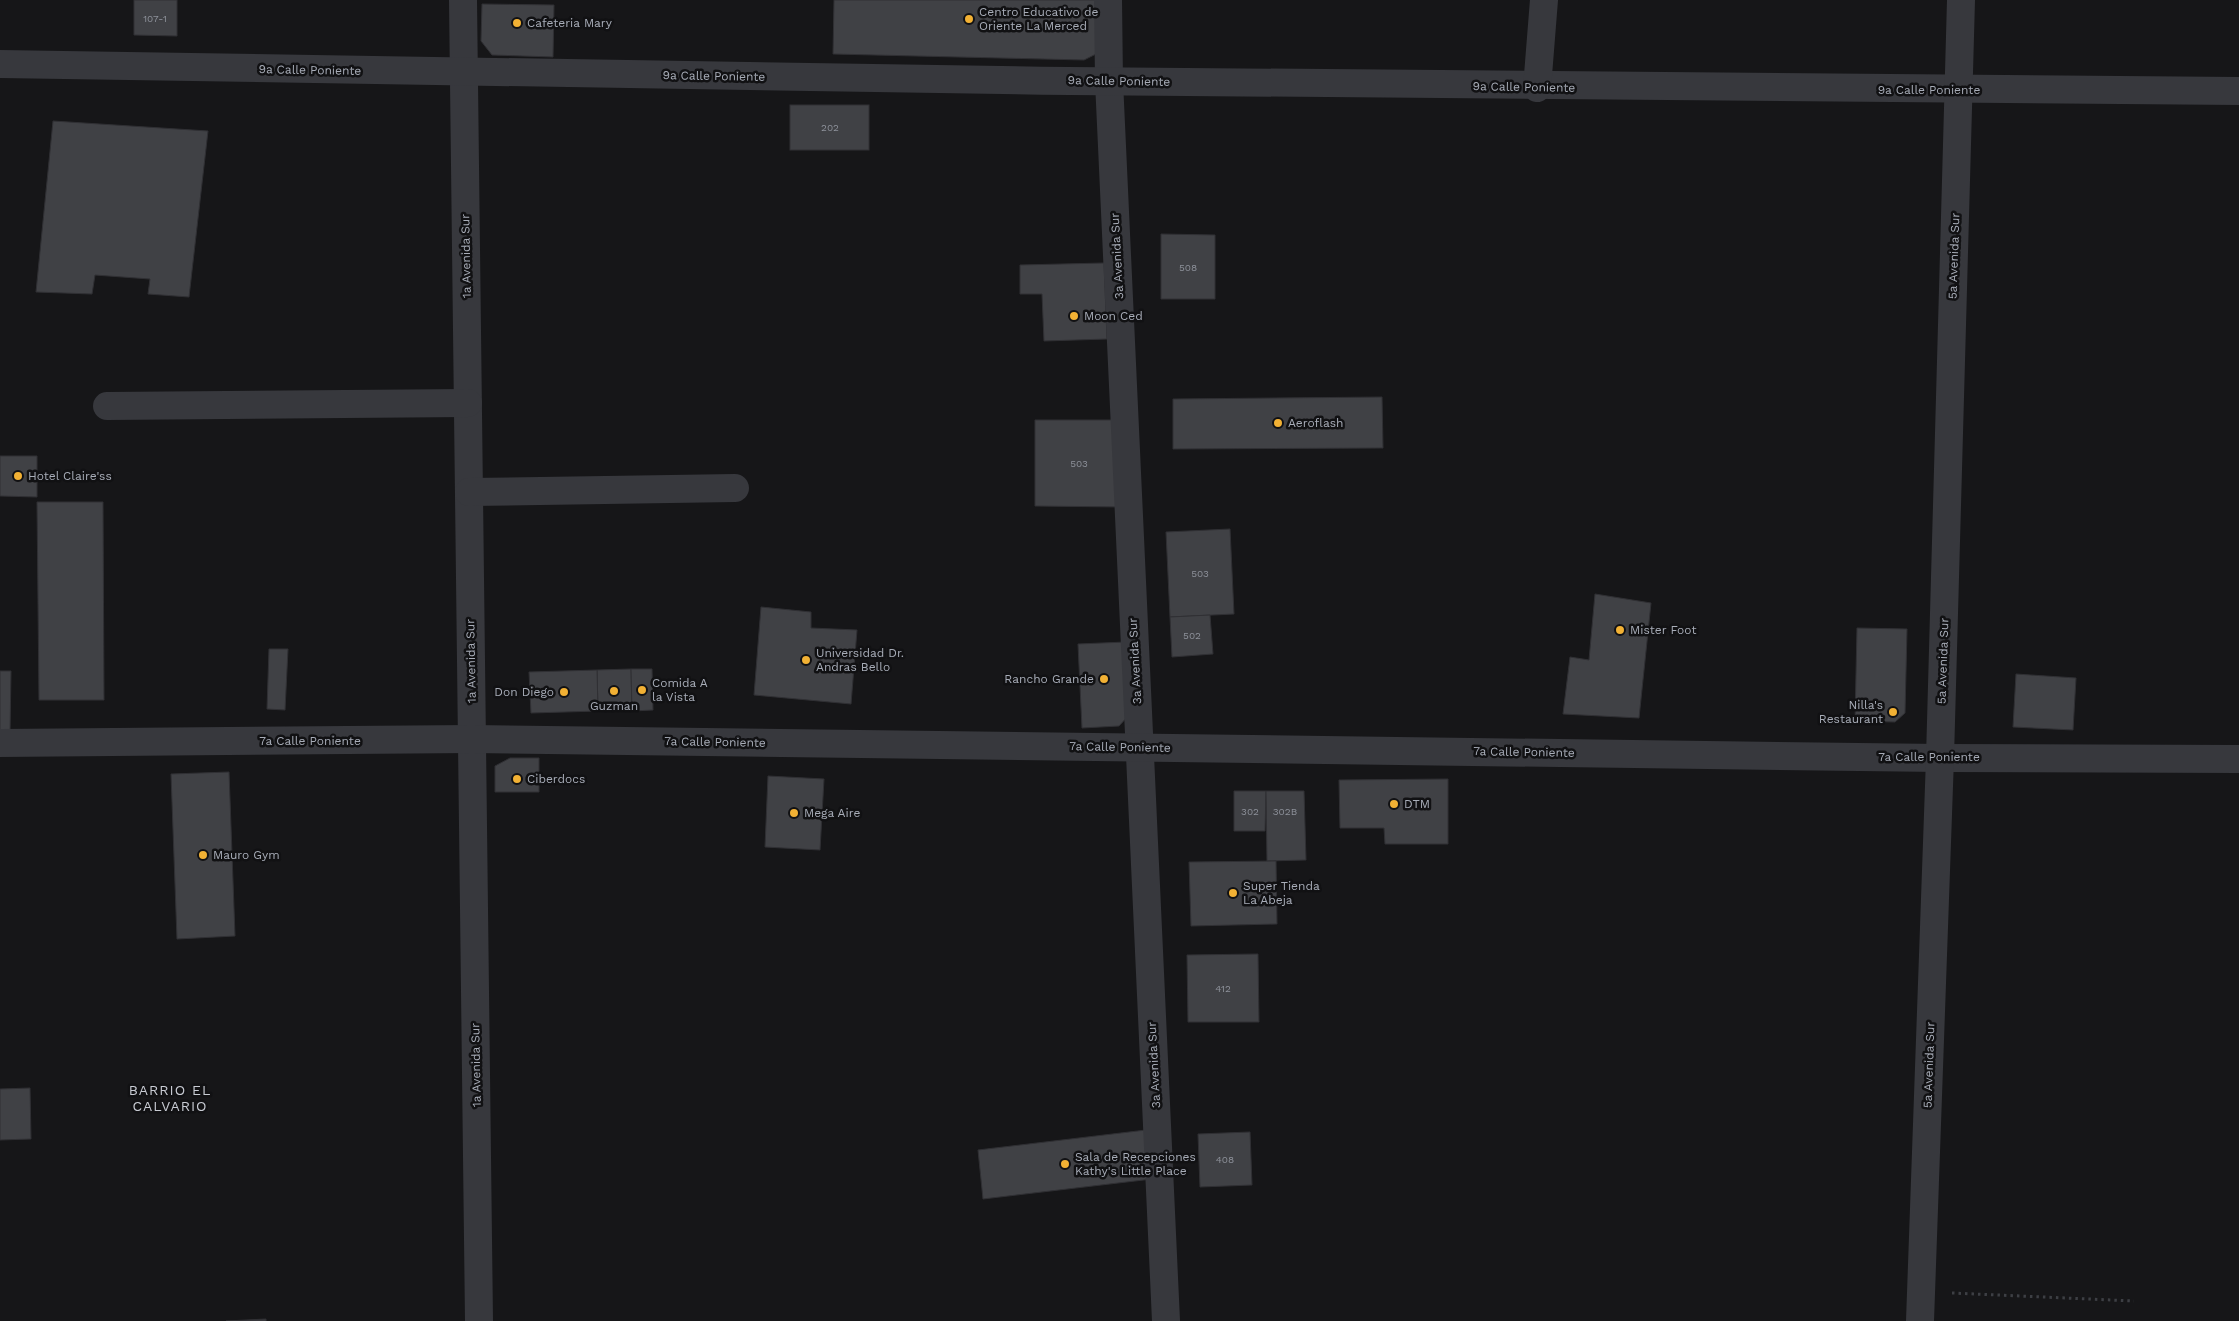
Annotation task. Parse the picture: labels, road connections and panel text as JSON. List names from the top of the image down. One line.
{"streets":{"street":["9a Calle Poniente","1a Avenida Sur","3a Avenida Sur","5a Avenida Sur","7a Calle Poniente"]},"crossings":[["9a Calle Poniente","1a Avenida Sur"],["9a Calle Poniente","3a Avenida Sur"],["9a Calle Poniente","5a Avenida Sur"],["1a Avenida Sur","7a Calle Poniente"],["3a Avenida Sur","7a Calle Poniente"],["5a Avenida Sur","7a Calle Poniente"]],"districts":["BARRIO EL CALVARIO"],"places":["Centro Educativo de Oriente La Merced","Cafeteria Mary","Moon Ced","Aeroflash","Hotel Claire'ss","Mister Foot","Universidad Dr. Andras Bello","Rancho Grande","Comida A la Vista","Guzman","Don Diego","Nilla's Restaurant","Ciberdocs","DTM","Mega Aire","Mauro Gym","Super Tienda La Abeja","Sala de Recepciones Kathy's Little Place"],"house_numbers":["107-1","202","508","503","503","502","302","302B","412","408"]}
